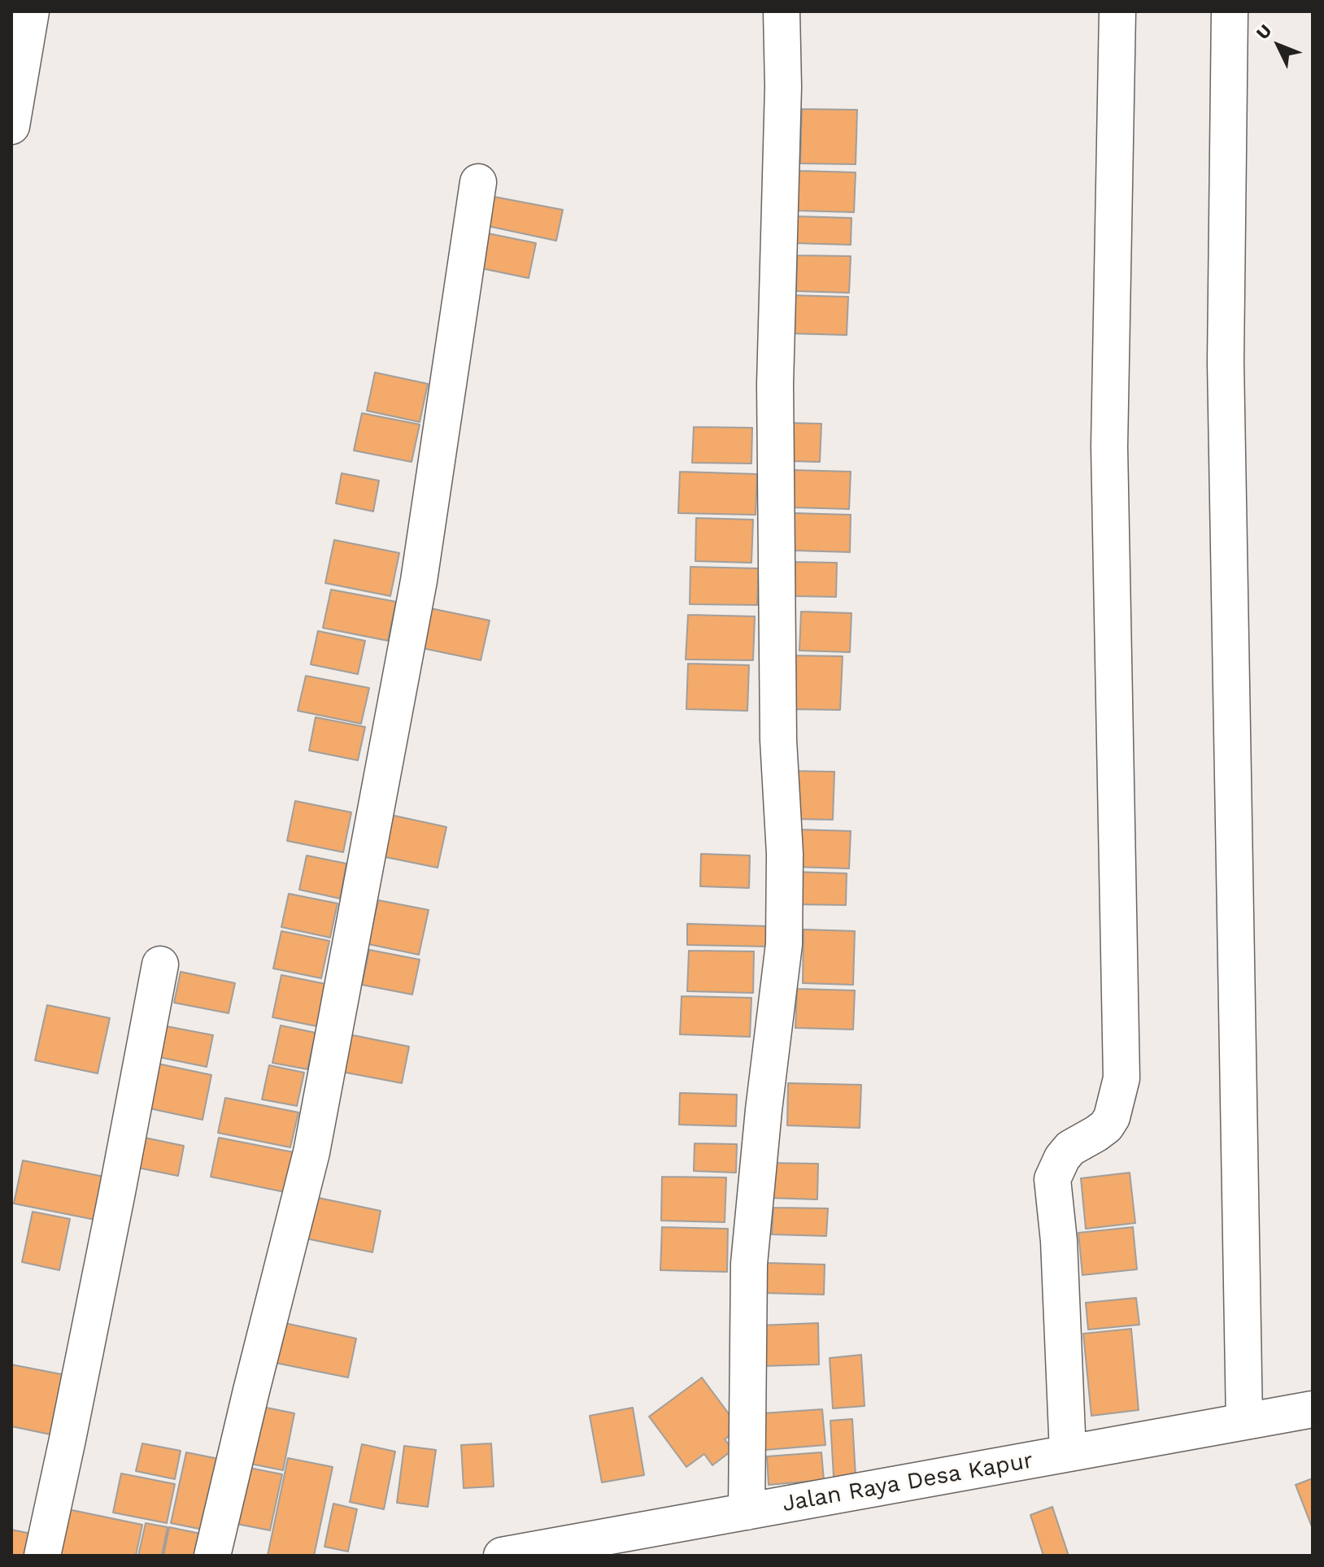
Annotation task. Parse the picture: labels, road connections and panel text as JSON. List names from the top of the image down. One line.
{"streets":{"street":["Jalan Raya Desa Kapur"]},"north":"top left"}
